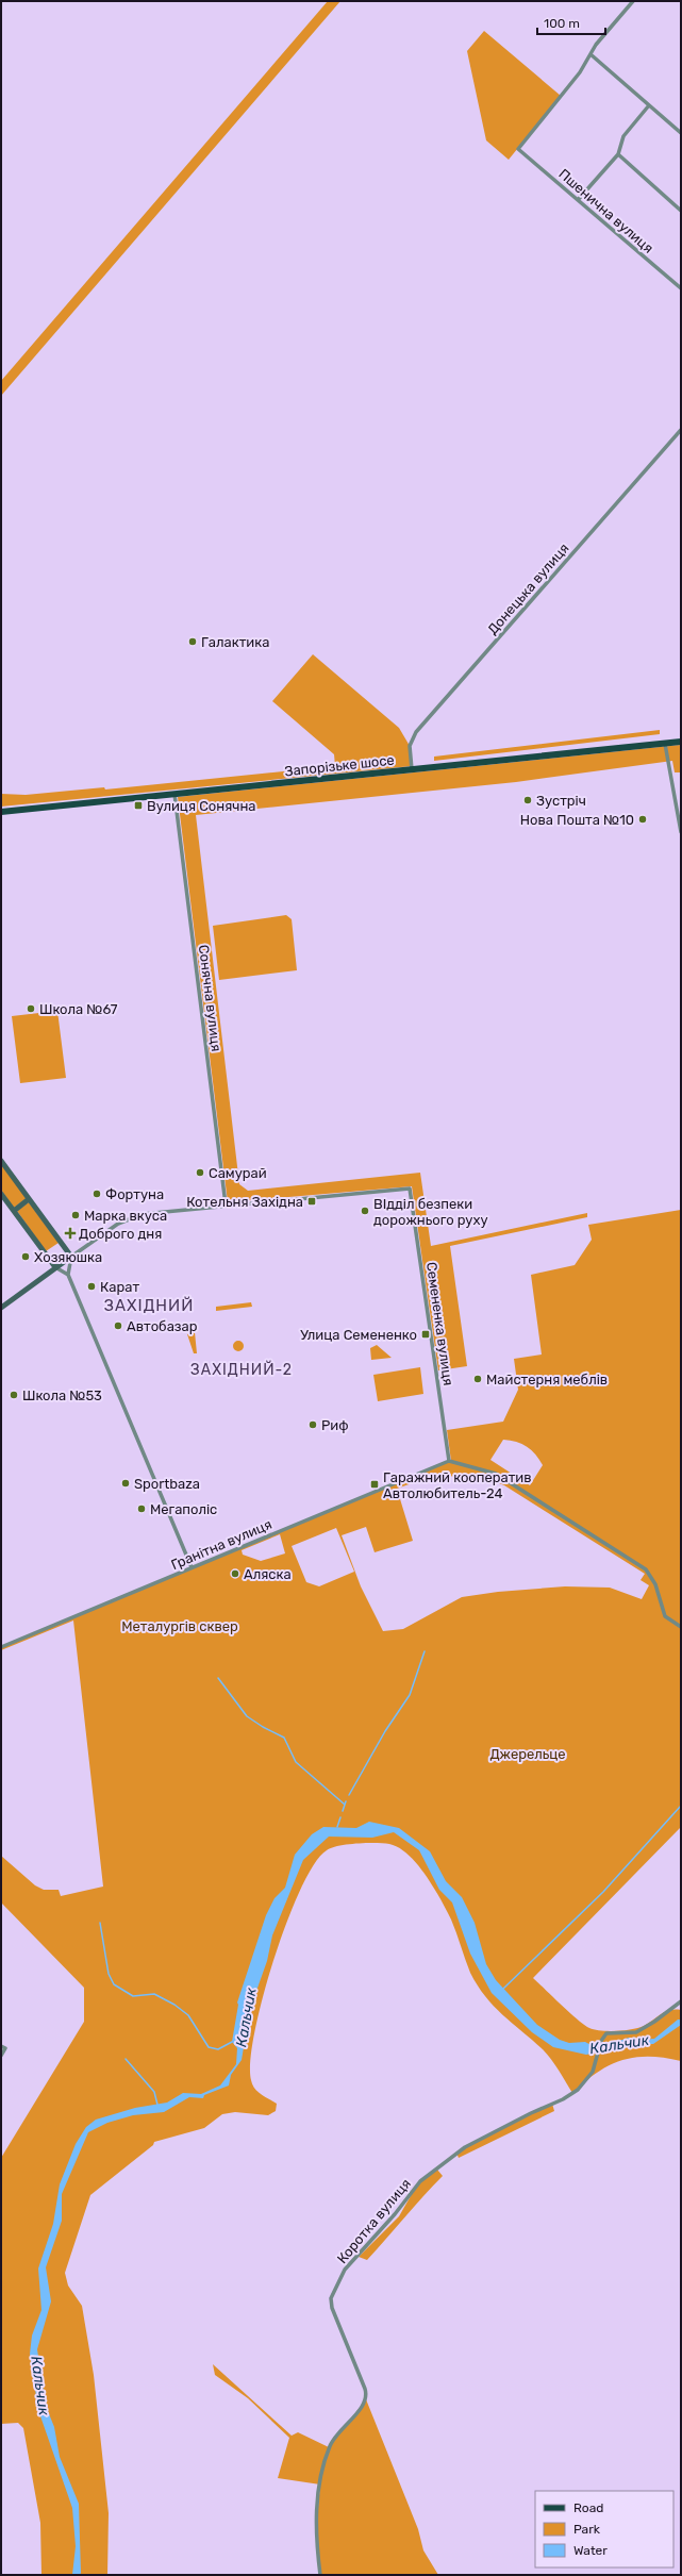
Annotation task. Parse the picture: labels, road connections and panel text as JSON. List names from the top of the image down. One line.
{"streets":{"main road":["Запорізьке шосе"],"street":["Пшенична вулиця","Донецька вулиця","Сонячна вулиця","Семененка вулиця","Гранітна вулиця","Коротка вулиця"]},"crossings":[["Донецька вулиця","Запорізьке шосе"],["Запорізьке шосе","Сонячна вулиця"],["Сонячна вулиця","Семененка вулиця"],["Семененка вулиця","Гранітна вулиця"]],"districts":["ЗАХІДНИЙ","ЗАХІДНИЙ-2"],"water":["Кальчик"],"parks":["Металургів сквер","Джерельце"],"places":{"other":["Галактика","Зустріч","Нова Пошта №10","Школа №67","Самурай","Фортуна","ВІдділ безпеки дорожнього руху","Марка вкуса","Хозяюшка","Карат","Автобазар","Майстерня меблів","Школа №53","Риф","Sportbaza","Мегаполіс","Аляска"],"transit":["Вулиця Сонячна","Котельня Західна","Улица Семененко","Гаражний кооператив Автолюбитель-24"],"health":["Доброго дня"]},"legend":["Road","Park","Water"],"scale_bar":"100 m"}
